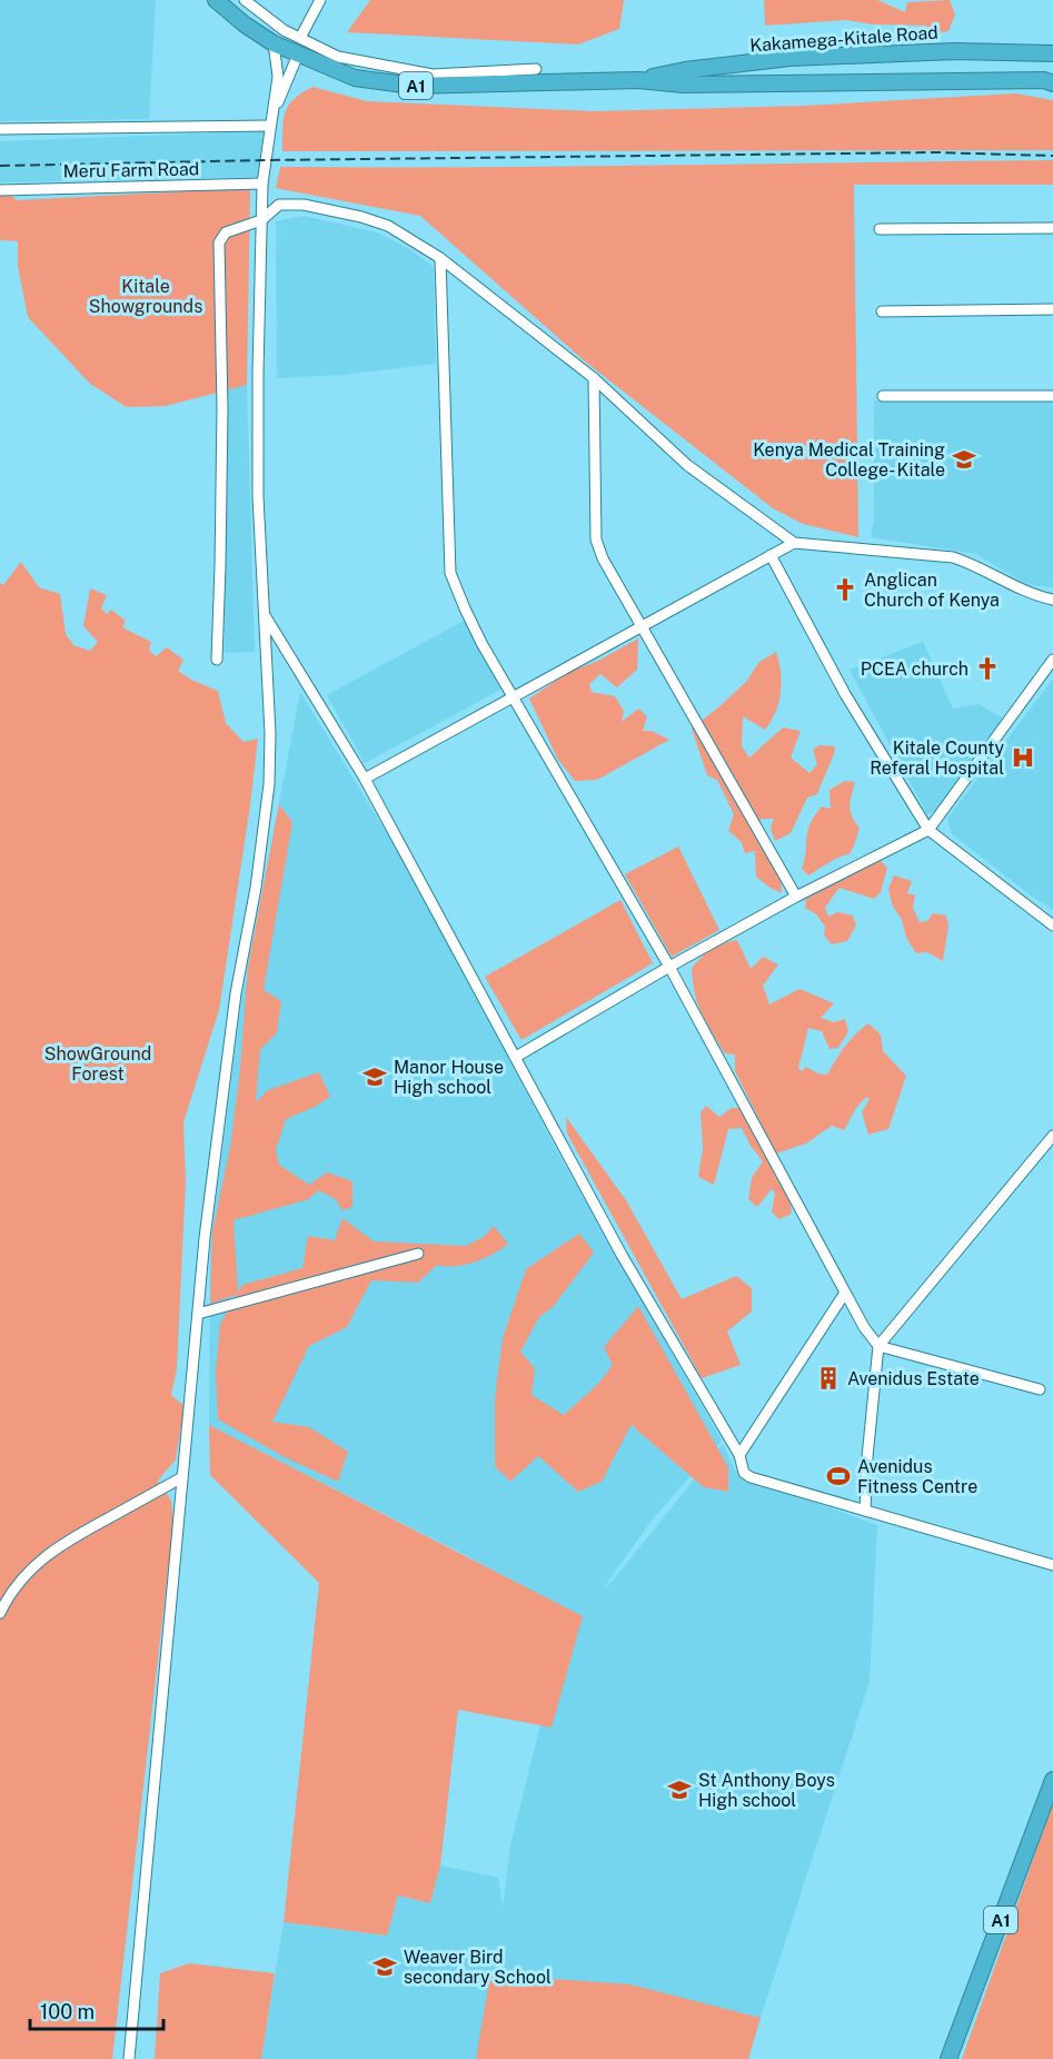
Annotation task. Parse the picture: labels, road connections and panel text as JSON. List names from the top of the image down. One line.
{"streets":{"highway":["Kakamega-Kitale Road","A1"],"street":["Meru Farm Road"]},"parks":["Kitale Showgrounds","ShowGround Forest"],"places":{"school or university":["Kenya Medical Training College- Kitale","Manor House High school","St Anthony Boys High school","Weaver Bird secondary School"],"church":["Anglican Church of Kenya","PCEA church"],"hospital":["Kitale County Referal Hospital"],"building":["Avenidus Estate"],"sports":["Avenidus Fitness Centre"]},"scale_bar":"100 m"}
